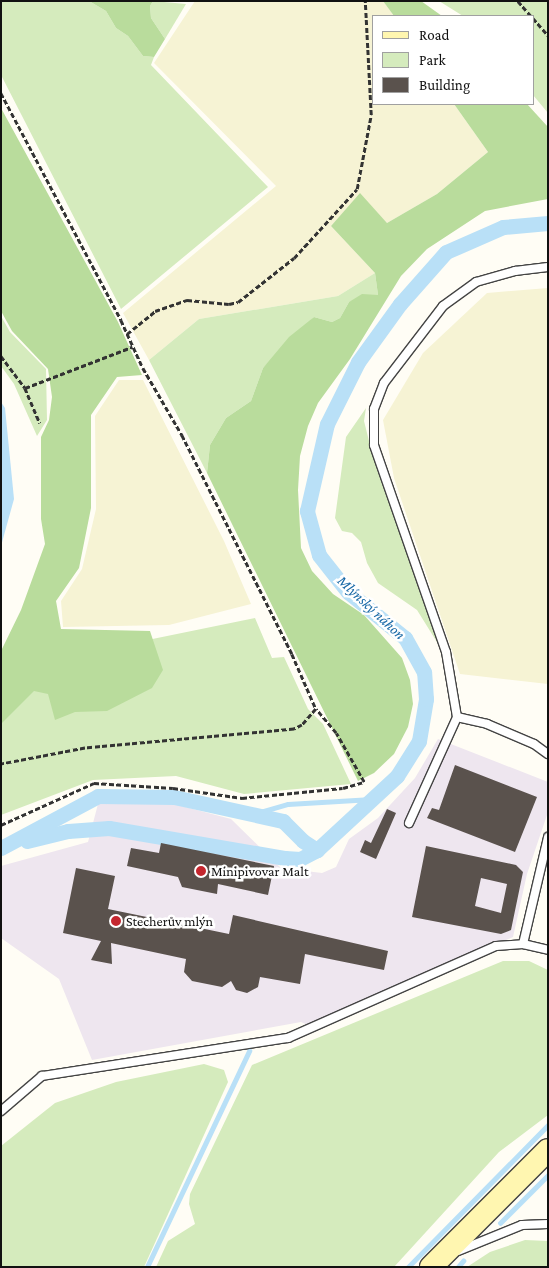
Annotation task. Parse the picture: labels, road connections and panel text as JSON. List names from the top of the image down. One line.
{"water":["Mlýnský náhon"],"places":["Minipivovar Malt","Stecherův mlýn"],"legend":["Road","Park","Building"]}
